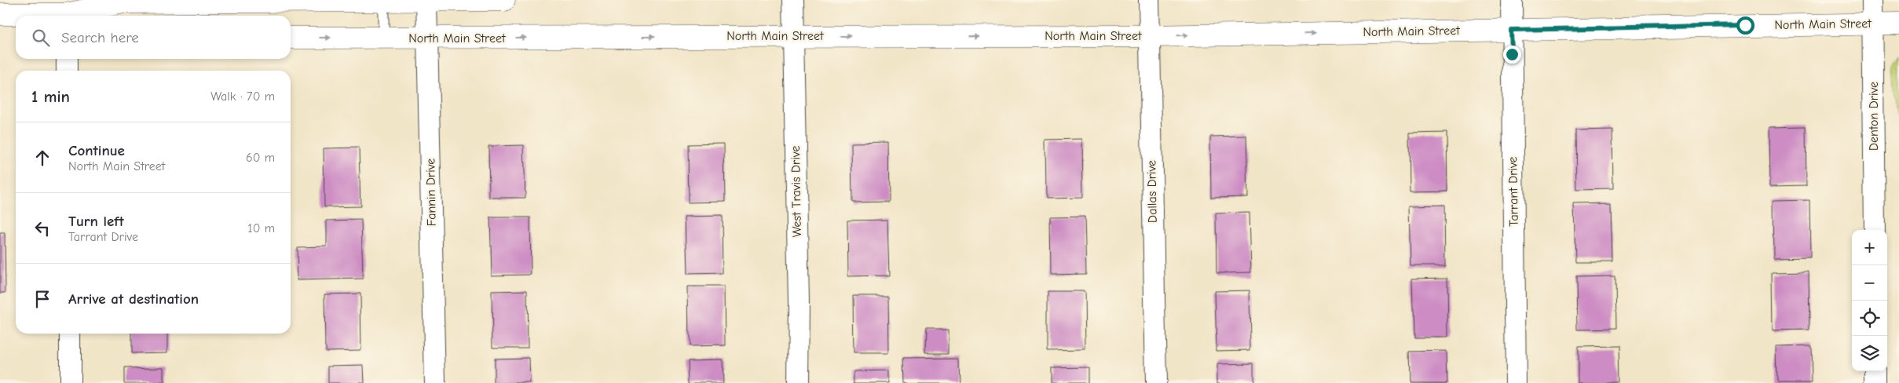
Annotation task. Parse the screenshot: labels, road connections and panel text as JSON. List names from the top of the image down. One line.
{"streets":{"main road":["North Main Street"],"street":["Denton Drive","West Travis Drive","Dallas Drive","Tarrant Drive","Fannin Drive"]},"crossings":[["North Main Street","Denton Drive"],["North Main Street","West Travis Drive"],["North Main Street","Dallas Drive"],["North Main Street","Tarrant Drive"],["North Main Street","Fannin Drive"]],"one_way":["North Main Street"],"page":{"search":"Search here","heading":["1 min","Walk · 70 m"],"list":[["Continue","North Main Street","60 m"],["Turn left","Tarrant Drive","10 m"],"Arrive at destination"],"map_buttons":["+","−"]}}
